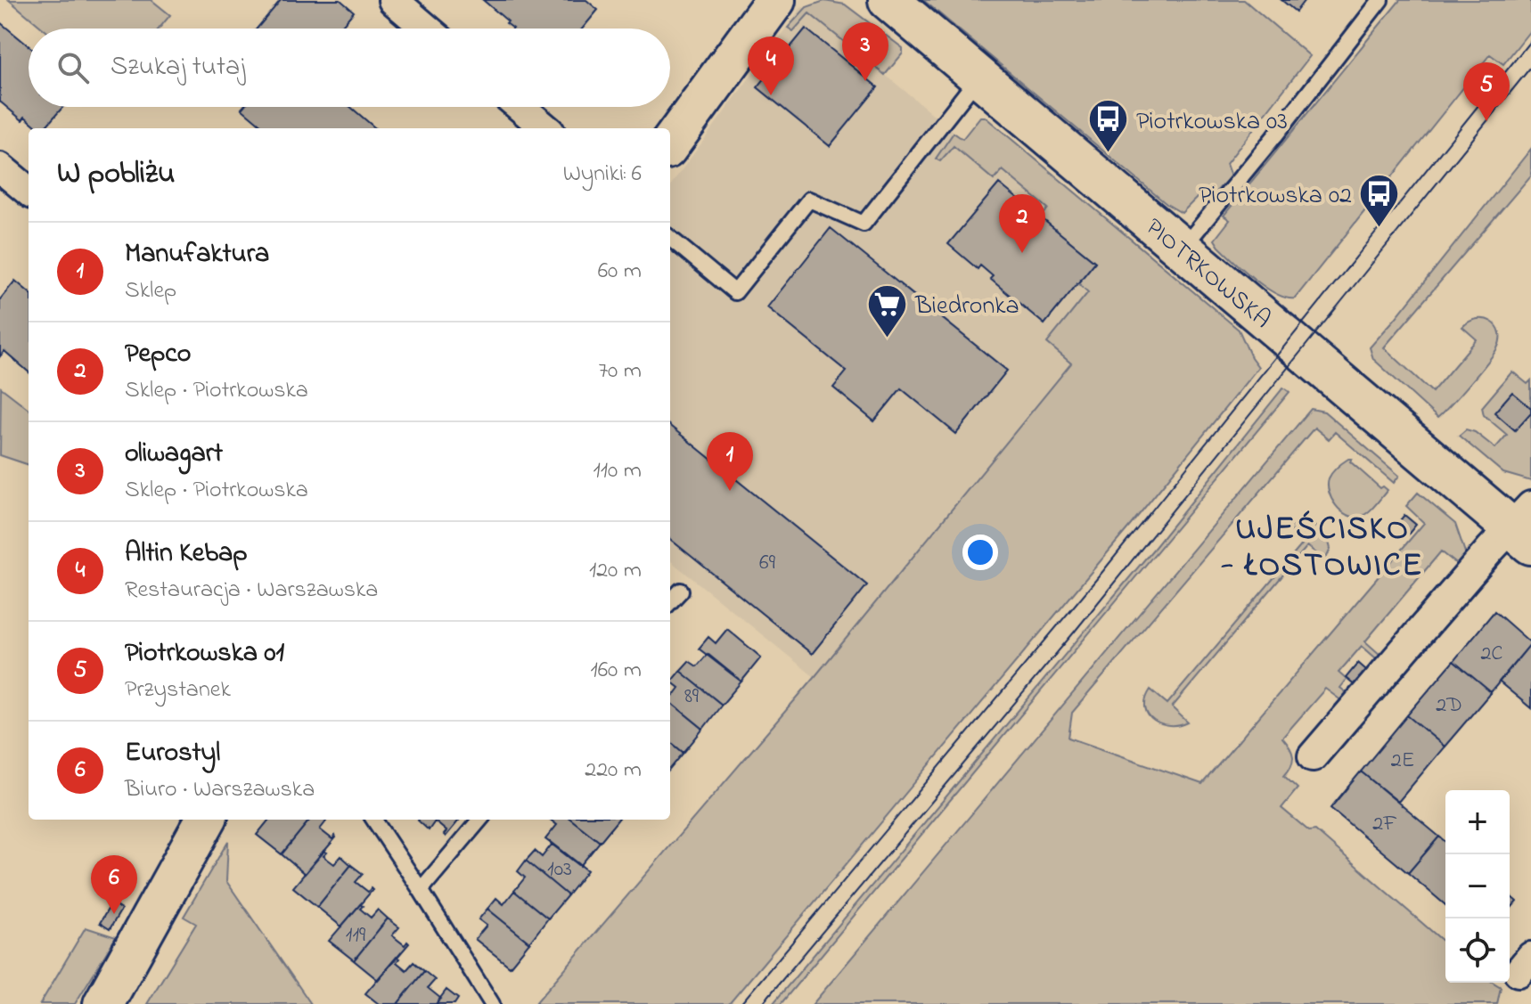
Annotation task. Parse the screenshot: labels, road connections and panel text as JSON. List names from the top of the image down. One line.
{"streets":{"street":["PIOTRKOWSKA"]},"districts":["UJEŚCISKO - ŁOSTOWICE"],"places":{"bus stop":["Piotrkowska 03","Piotrkowska 02"],"supermarket":["Biedronka"]},"house_numbers":["69","2C","89","2D","2E","2F","103","119"],"page":{"pins":["3","4","5","2","1","6"],"search":"Szukaj tutaj","heading":["W pobliżu","Wyniki: 6"],"list":[{"mark":"1","name":"Manufaktura","note":"Sklep","value":"60 m"},{"mark":"2","name":"Pepco","note":"Sklep · Piotrkowska","value":"70 m"},{"mark":"3","name":"oliwagart","note":"Sklep · Piotrkowska","value":"110 m"},{"mark":"4","name":"Altin Kebap","note":"Restauracja · Warszawska","value":"120 m"},{"mark":"5","name":"Piotrkowska 01","note":"Przystanek","value":"160 m"},{"mark":"6","name":"Eurostyl","note":"Biuro · Warszawska","value":"220 m"}],"map_buttons":["+","−"]}}
